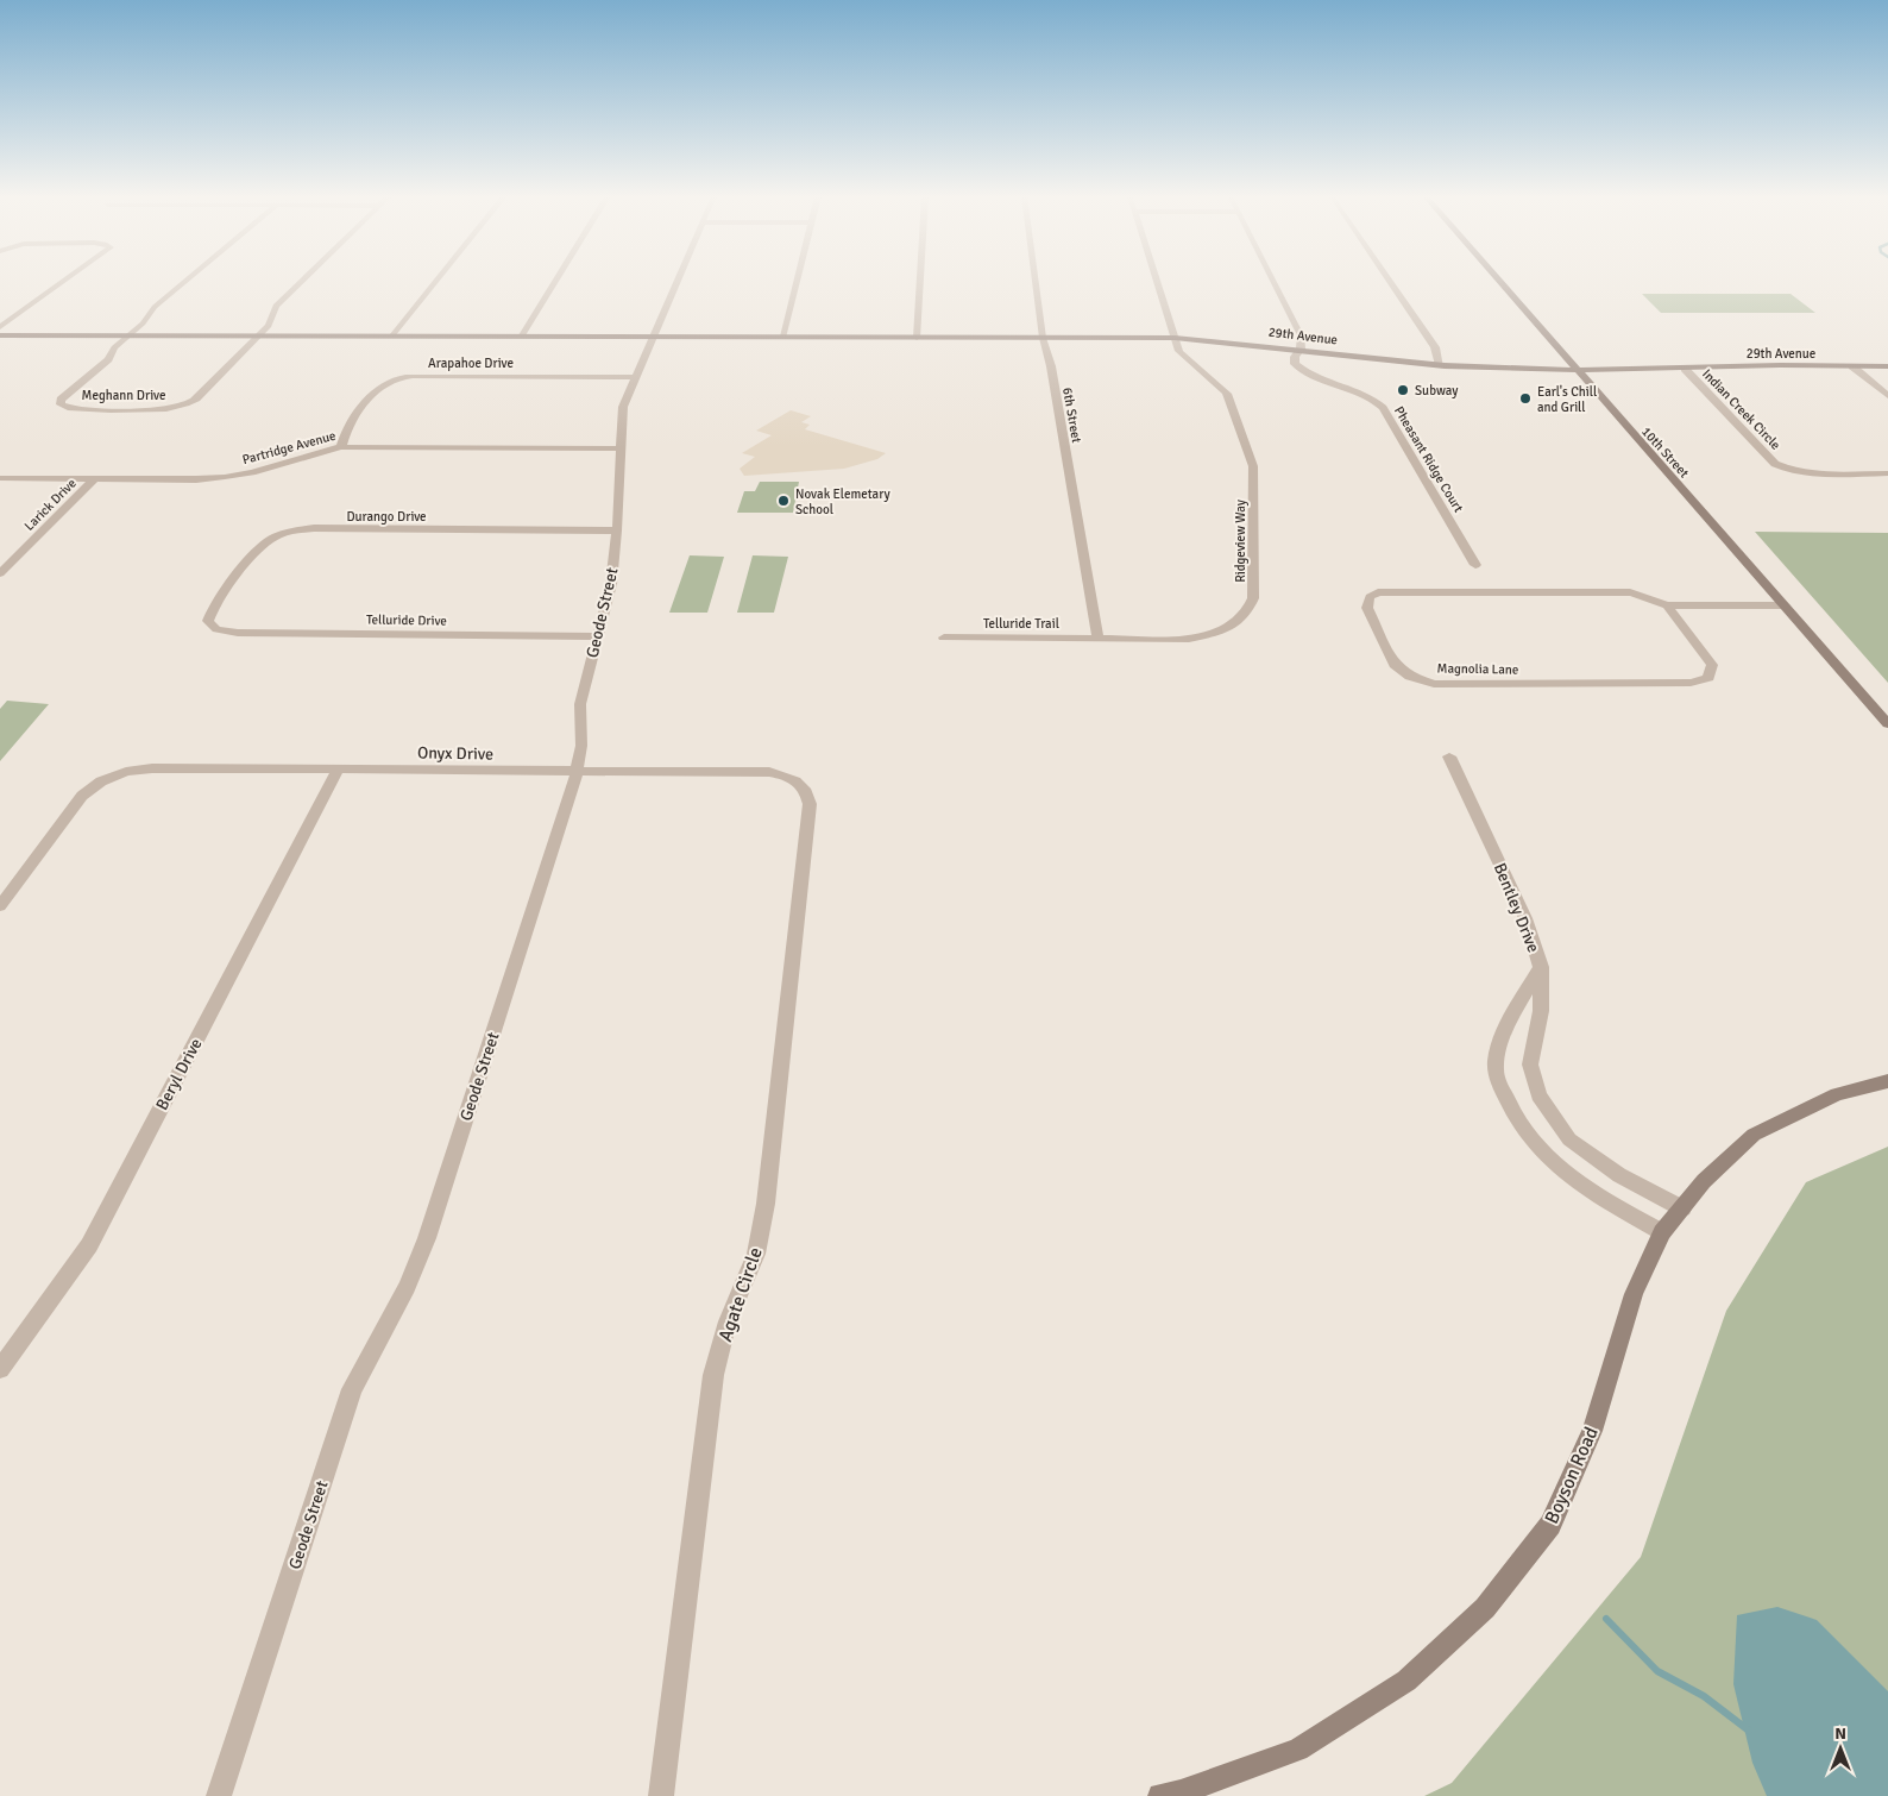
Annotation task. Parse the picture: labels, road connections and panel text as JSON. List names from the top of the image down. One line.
{"streets":{"street":["29th Avenue","Arapahoe Drive","Meghann Drive","Indian Creek Circle","6th Street","Partridge Avenue","10th Street","Pheasant Ridge Court","Larick Drive","Durango Drive","Ridgeview Way","Geode Street","Telluride Drive","Telluride Trail","Magnolia Lane","Onyx Drive","Bentley Drive","Beryl Drive","Agate Circle","Boyson Road"]},"crossings":[["29th Avenue","Meghann Drive"],["29th Avenue","Indian Creek Circle"],["29th Avenue","6th Street"],["29th Avenue","10th Street"],["29th Avenue","Pheasant Ridge Court"],["29th Avenue","Ridgeview Way"],["29th Avenue","Geode Street"],["Arapahoe Drive","Partridge Avenue"],["Arapahoe Drive","Geode Street"],["6th Street","Ridgeview Way"],["6th Street","Telluride Trail"],["Partridge Avenue","Larick Drive"],["Partridge Avenue","Geode Street"],["10th Street","Magnolia Lane"],["Durango Drive","Geode Street"],["Durango Drive","Telluride Drive"],["Ridgeview Way","Telluride Trail"],["Geode Street","Telluride Drive"],["Geode Street","Onyx Drive"],["Onyx Drive","Beryl Drive"],["Onyx Drive","Agate Circle"],["Bentley Drive","Boyson Road"]],"places":["Subway","Earl's Chill and Grill","Novak Elemetary School"],"north":"top"}
